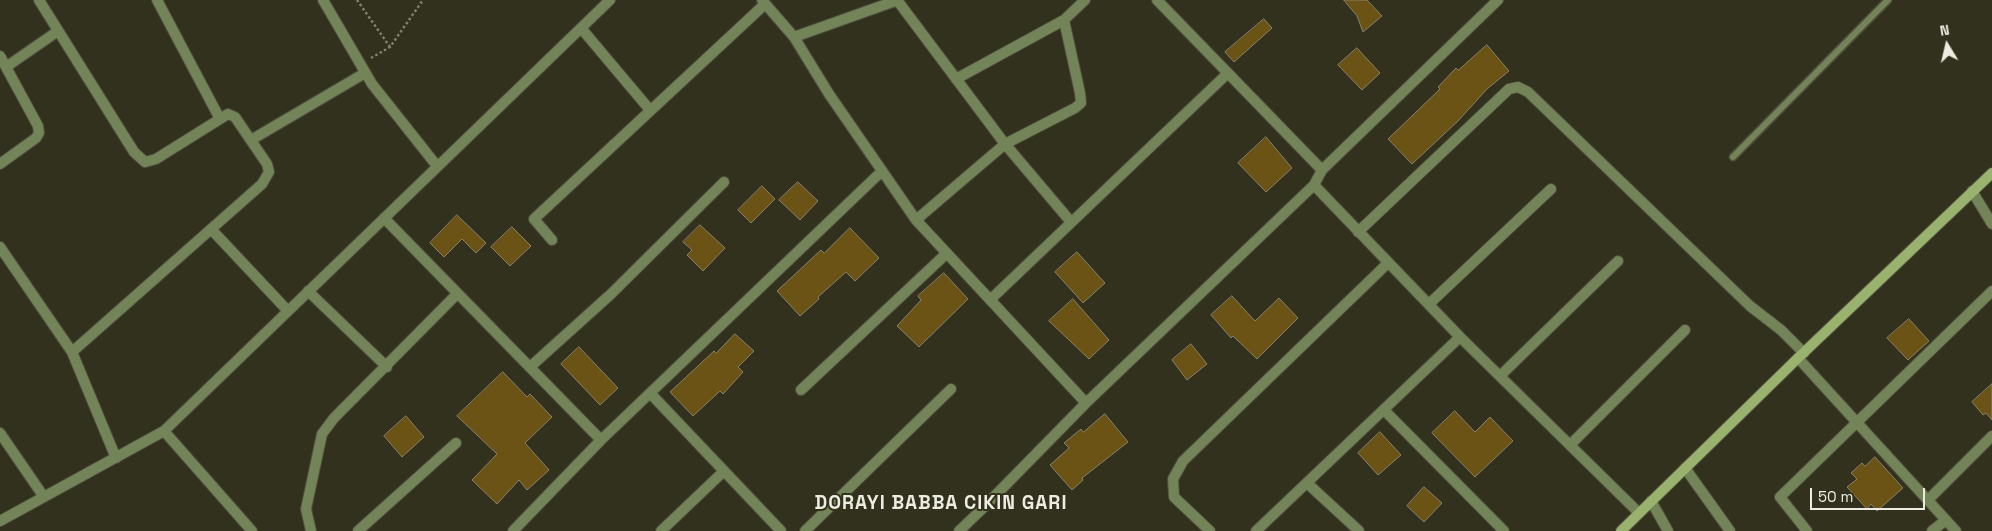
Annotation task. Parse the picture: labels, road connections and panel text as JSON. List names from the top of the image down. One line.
{"districts":["DORAYI BABBA CIKIN GARI"],"scale_bar":"50 m","north":"top"}
